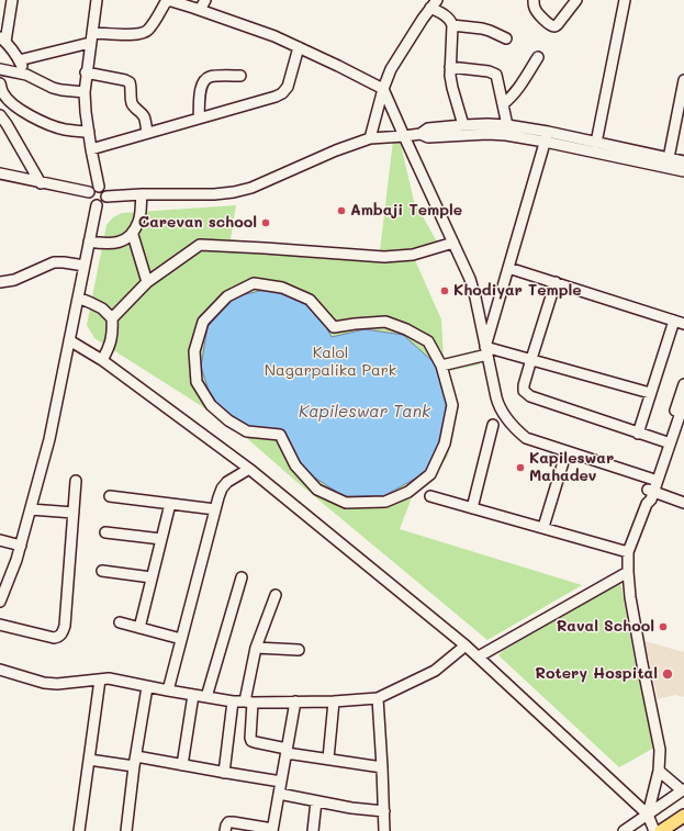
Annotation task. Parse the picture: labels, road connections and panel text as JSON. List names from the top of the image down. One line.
{"water":["Kapileswar Tank"],"parks":["Kalol Nagarpalika Park"],"places":["Ambaji Temple","Carevan school","Khodiyar Temple","Kapileswar Mahadev","Raval School","Rotery Hospital"]}
